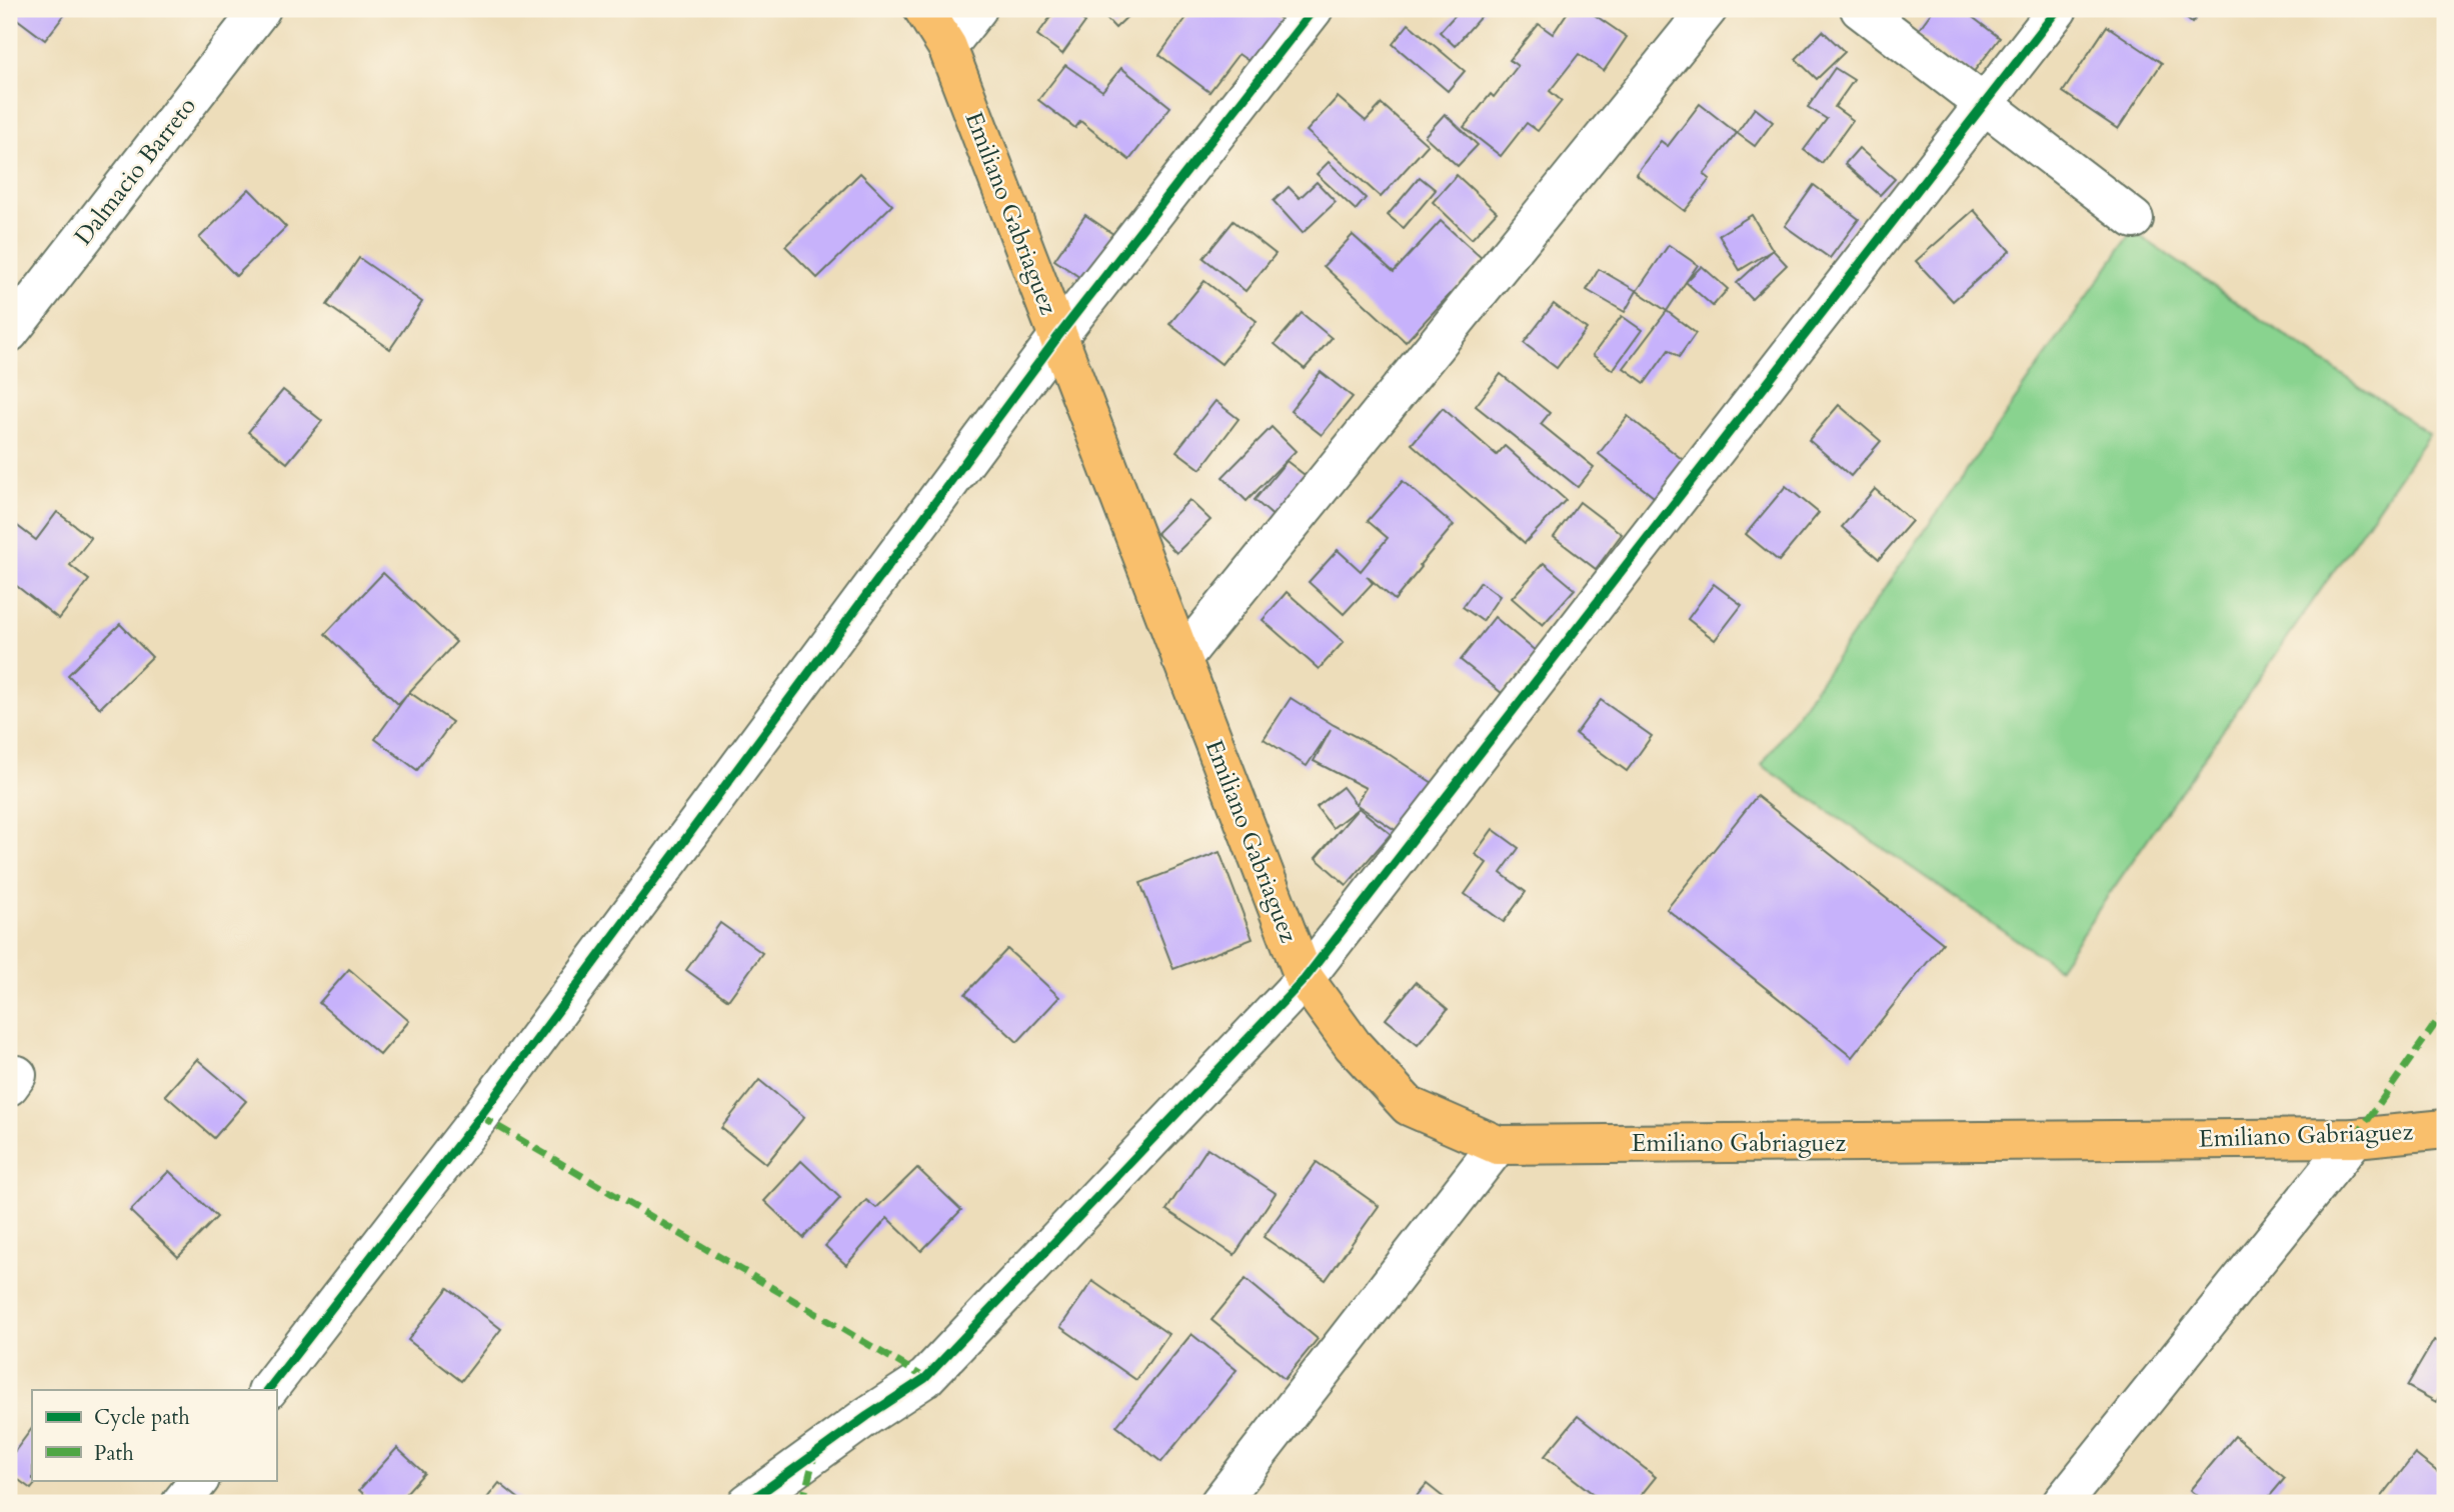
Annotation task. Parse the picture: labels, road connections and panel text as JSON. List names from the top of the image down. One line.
{"streets":{"main road":["Emiliano Gabriaguez"],"street":["Dalmacio Barreto"]},"legend":["Cycle path","Path"]}
